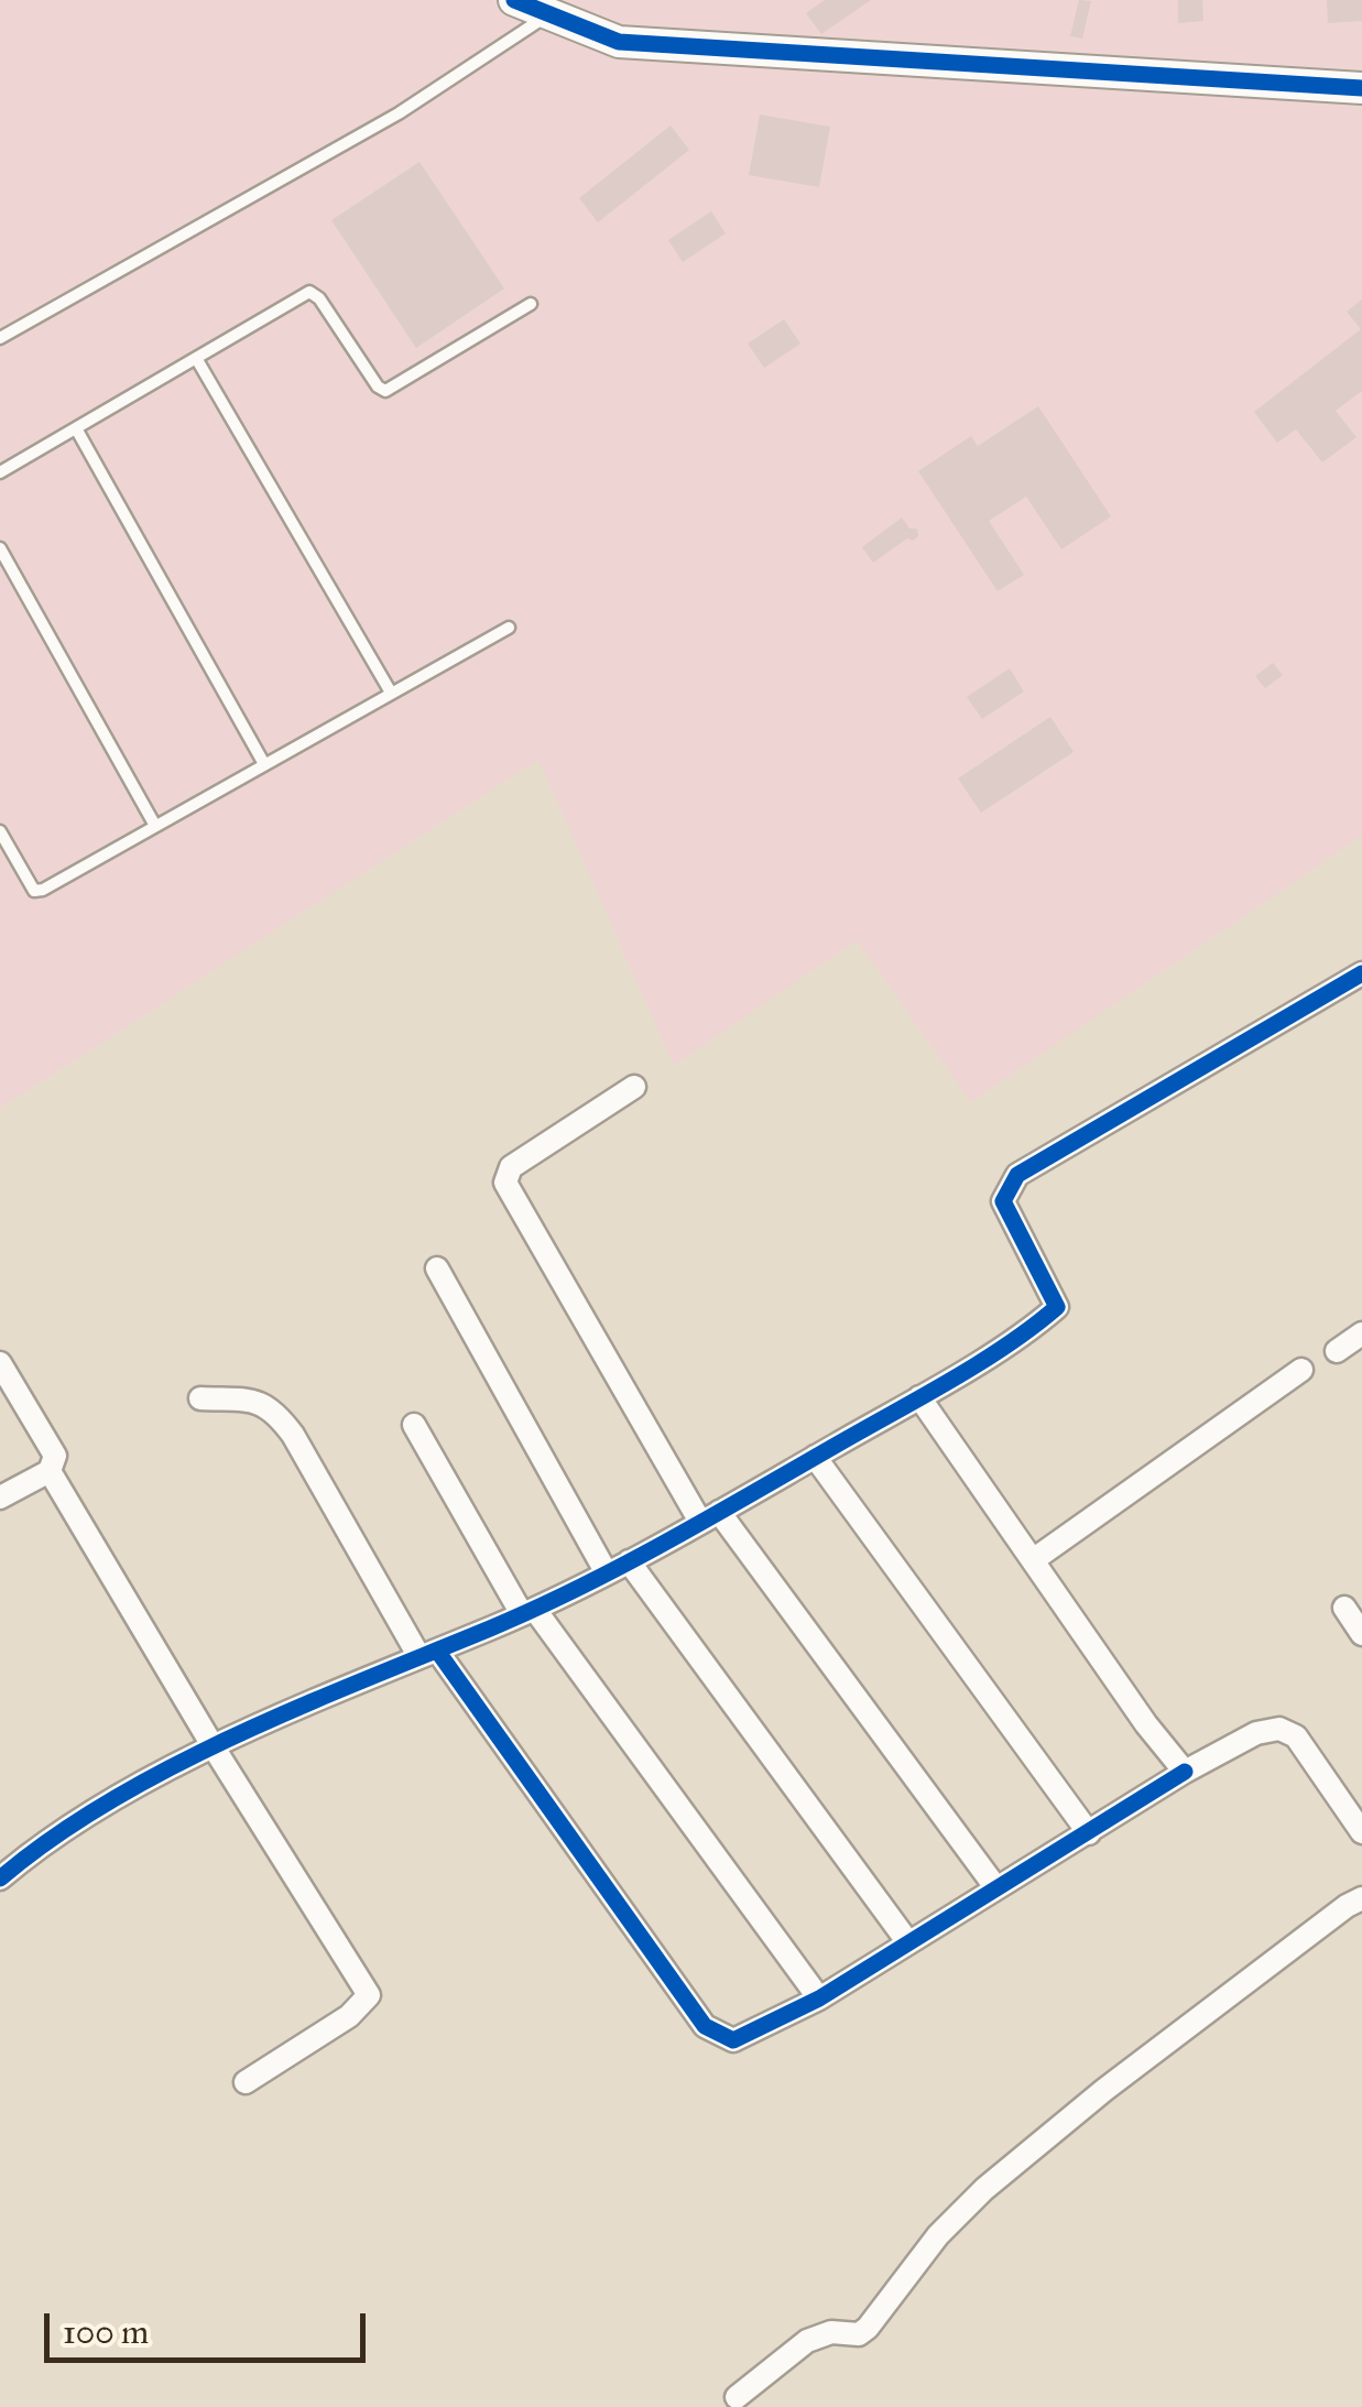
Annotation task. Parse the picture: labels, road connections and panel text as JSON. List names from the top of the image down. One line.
{"scale_bar":"100 m"}
